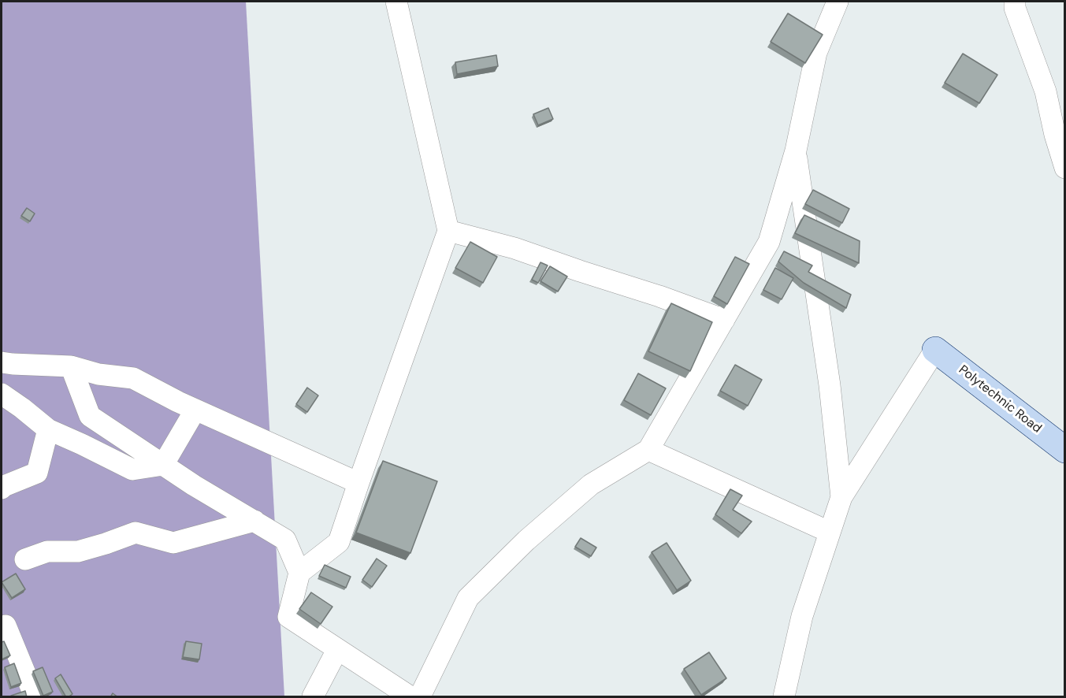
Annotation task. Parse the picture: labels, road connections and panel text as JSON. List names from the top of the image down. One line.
{"streets":{"street":["Polytechnic Road"]}}
